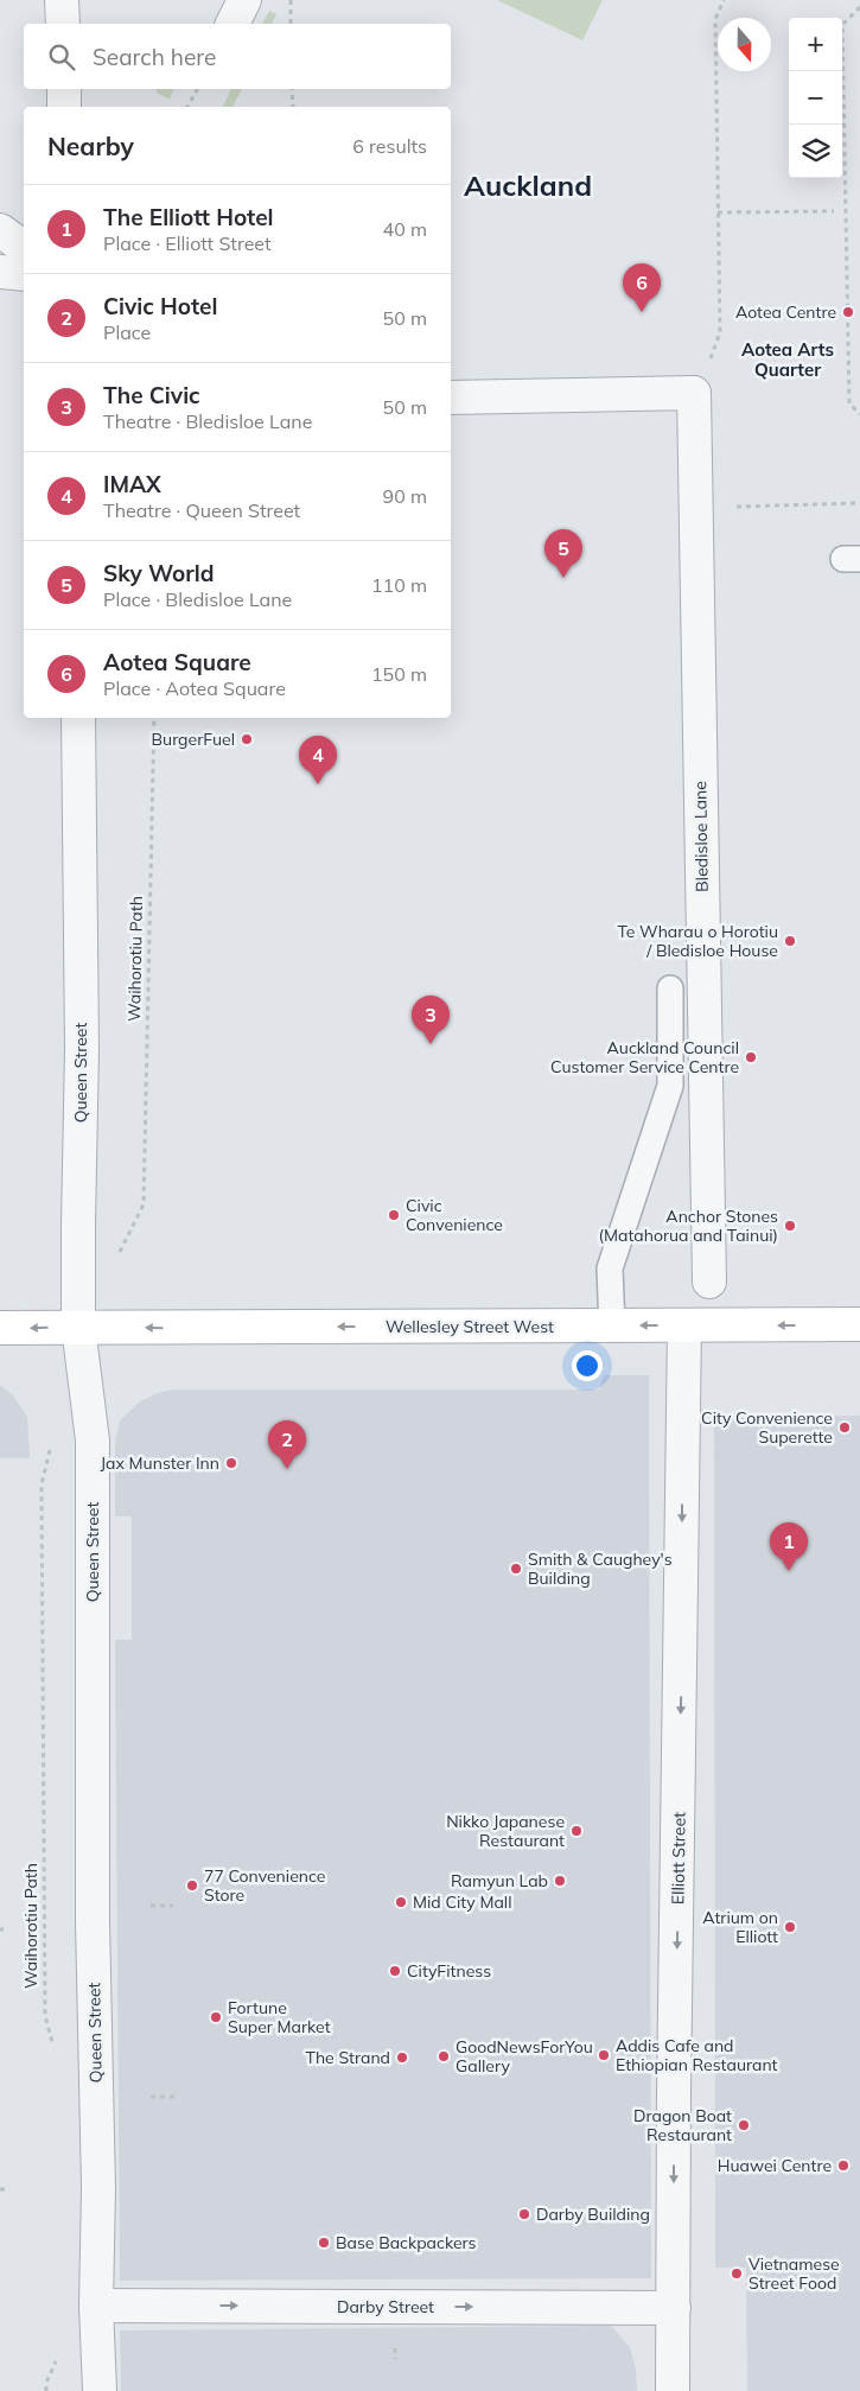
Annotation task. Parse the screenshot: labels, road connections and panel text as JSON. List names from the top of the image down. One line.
{"streets":{"main road":["Wellesley Street West"],"street":["Bledisloe Lane","Queen Street","Elliott Street","Darby Street"],"path":["Waihorotiu Path"]},"crossings":[["Queen Street","Wellesley Street West"],["Queen Street","Darby Street"],["Wellesley Street West","Elliott Street"],["Elliott Street","Darby Street"]],"one_way":["Wellesley Street West","Elliott Street","Darby Street"],"districts":["Auckland","Aotea Arts Quarter"],"places":["Aotea Centre","BurgerFuel","Te Wharau o Horotiu / Bledisloe House","Auckland Council Customer Service Centre","Civic Convenience","Anchor Stones (Matahorua and Tainui)","City Convenience Superette","Jax Munster Inn","Smith & Caughey's Building","Nikko Japanese Restaurant","Ramyun Lab","77 Convenience Store","Mid City Mall","Atrium on Elliott","CityFitness","Fortune Super Market","Addis Cafe and Ethiopian Restaurant","GoodNewsForYou Gallery","The Strand","Dragon Boat Restaurant","Huawei Centre","Darby Building","Base Backpackers","Vietnamese Street Food"],"north":"bottom","page":{"map_buttons":["+","−"],"search":"Search here","heading":["Nearby","6 results"],"list":[{"mark":"1","name":"The Elliott Hotel","note":"Place · Elliott Street","value":"40 m"},{"mark":"2","name":"Civic Hotel","note":"Place","value":"50 m"},{"mark":"3","name":"The Civic","note":"Theatre · Bledisloe Lane","value":"50 m"},{"mark":"4","name":"IMAX","note":"Theatre · Queen Street","value":"90 m"},{"mark":"5","name":"Sky World","note":"Place · Bledisloe Lane","value":"110 m"},{"mark":"6","name":"Aotea Square","note":"Place · Aotea Square","value":"150 m"}],"pins":["6","5","4","3","2","1"]}}
